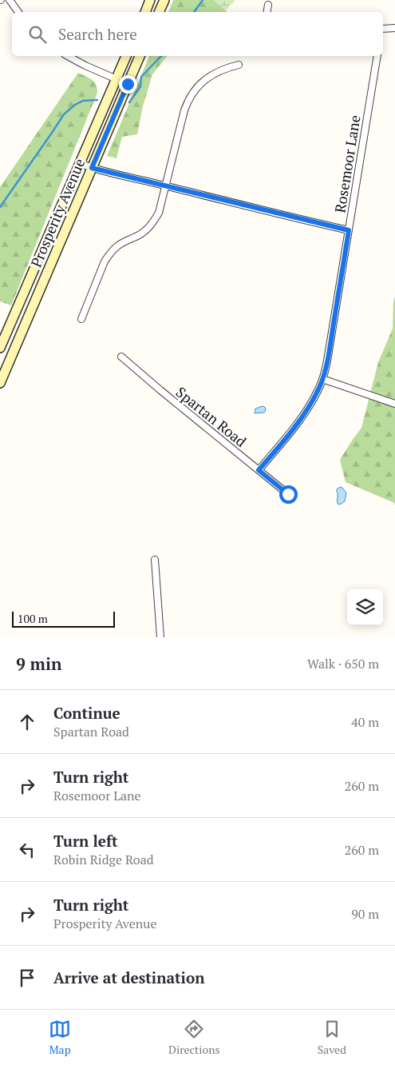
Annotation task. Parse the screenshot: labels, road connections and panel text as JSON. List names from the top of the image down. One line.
{"streets":{"main road":["Prosperity Avenue"],"street":["Rosemoor Lane","Spartan Road"]},"crossings":[["Rosemoor Lane","Spartan Road"]],"scale_bar":"100 m","page":{"search":"Search here","scale":"100 m","heading":["9 min","Walk · 650 m"],"list":[["Continue","Spartan Road","40 m"],["Turn right","Rosemoor Lane","260 m"],["Turn left","Robin Ridge Road","260 m"],["Turn right","Prosperity Avenue","90 m"],"Arrive at destination"],"nav":["Map","Directions","Saved"]}}
